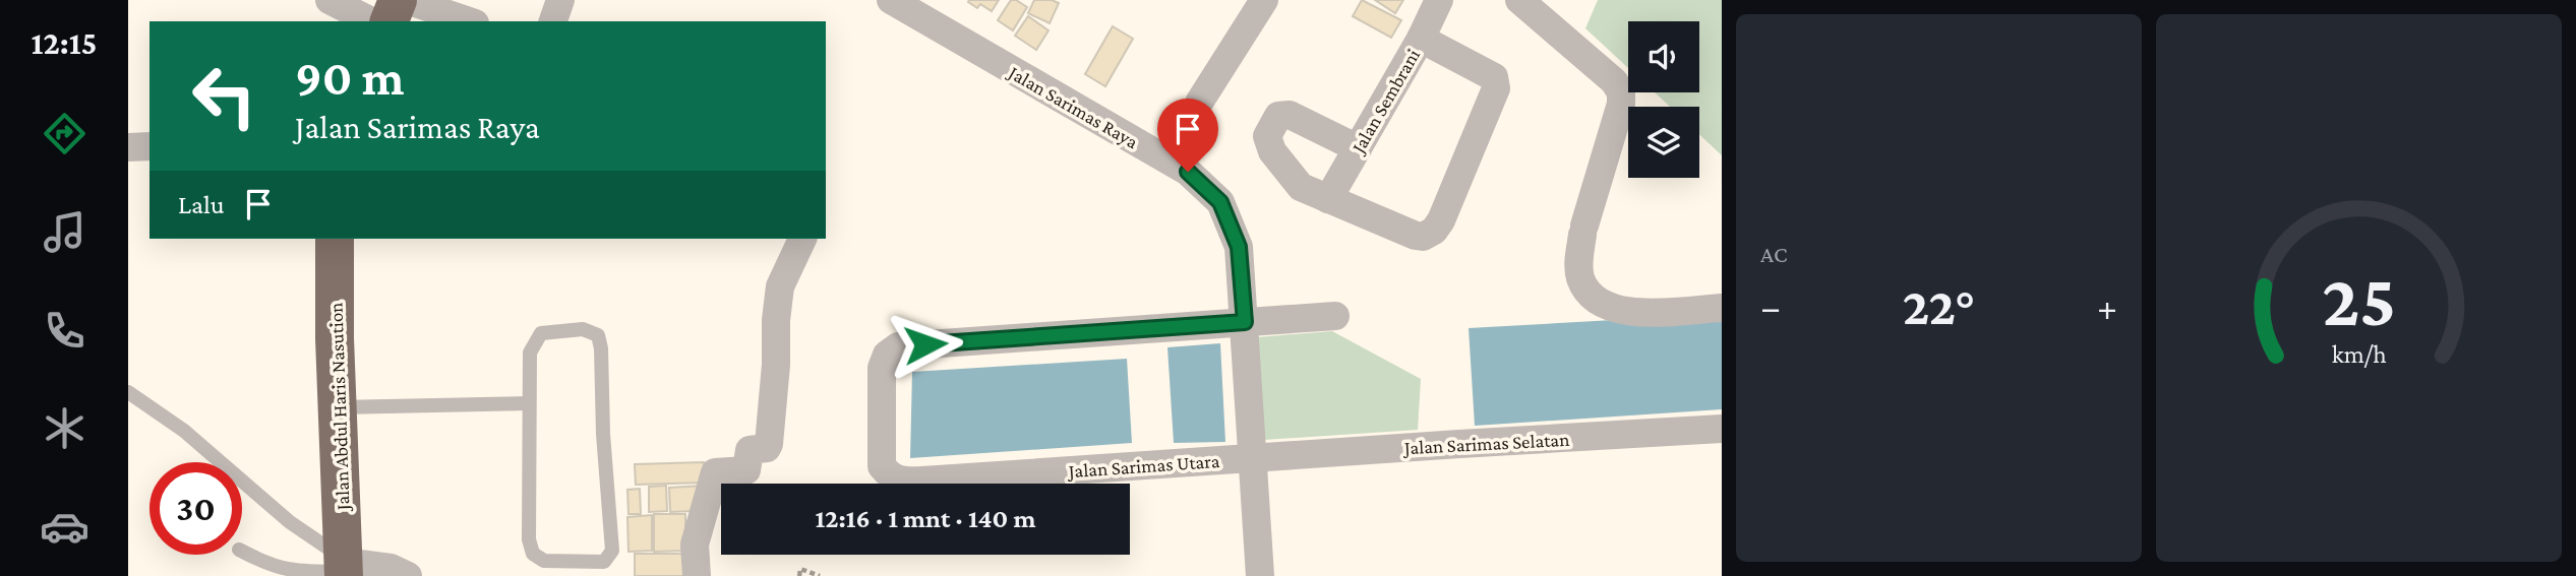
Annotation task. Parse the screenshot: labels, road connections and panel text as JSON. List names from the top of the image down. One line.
{"streets":{"highway":["Jalan Abdul Haris Nasution"],"street":["Jalan Sembrani","Jalan Sarimas Raya","Jalan Sarimas Selatan","Jalan Sarimas Utara"]},"crossings":[["Jalan Sarimas Raya","Jalan Sarimas Selatan"],["Jalan Sarimas Raya","Jalan Sarimas Utara"],["Jalan Sarimas Selatan","Jalan Sarimas Utara"]],"page":{"tabs":"12:15","tile":"AC","turn":["90 m","Jalan Sarimas Raya"],"then":"Lalu","heat":["−","22°","+"],"limit":"30","trip":"12:16 · 1 mnt · 140 m","gauge":["25","km/h"]}}
